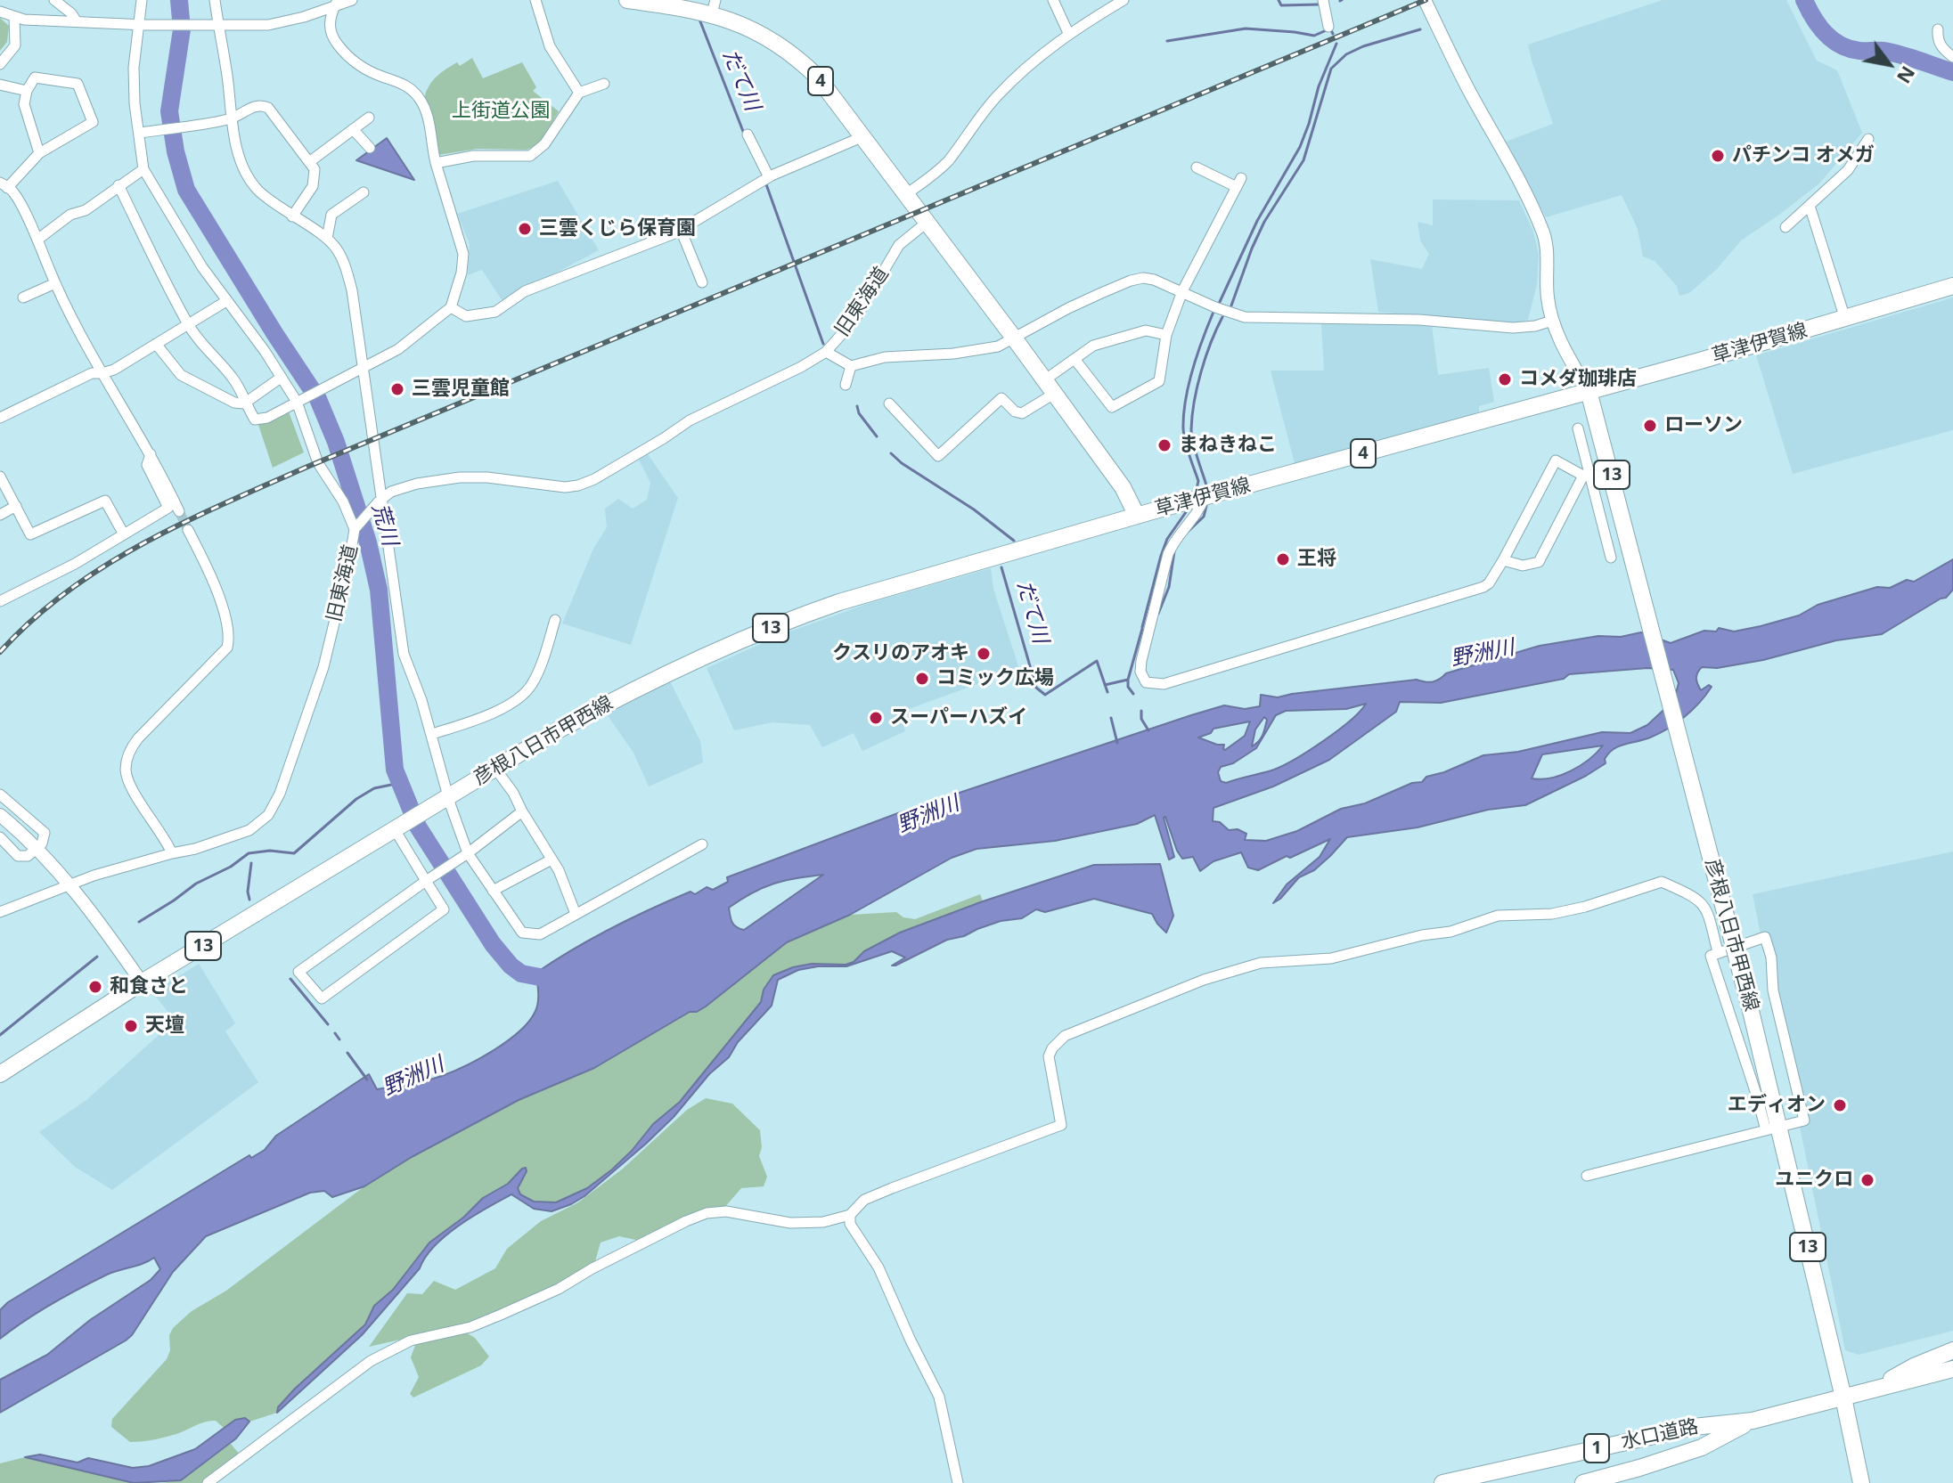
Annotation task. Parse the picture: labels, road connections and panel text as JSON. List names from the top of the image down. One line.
{"streets":{"main road":["4","草津伊賀線","13","彦根八日市甲西線","水口道路","1"],"street":["旧東海道"]},"crossings":[["旧東海道","草津伊賀線"],["草津伊賀線","彦根八日市甲西線"],["彦根八日市甲西線","水口道路"],["彦根八日市甲西線","1"],["水口道路","1"]],"water":["だて川","荒川","野洲川"],"parks":["上街道公園"],"places":["パチンコ オメガ","三雲くじら保育園","コメダ珈琲店","三雲児童館","ローソン","まねきねこ","王将","クスリのアオキ","コミック広場","スーパーハズイ","和食さと","天壇","エディオン","ユニクロ"],"north":"bottom right"}
